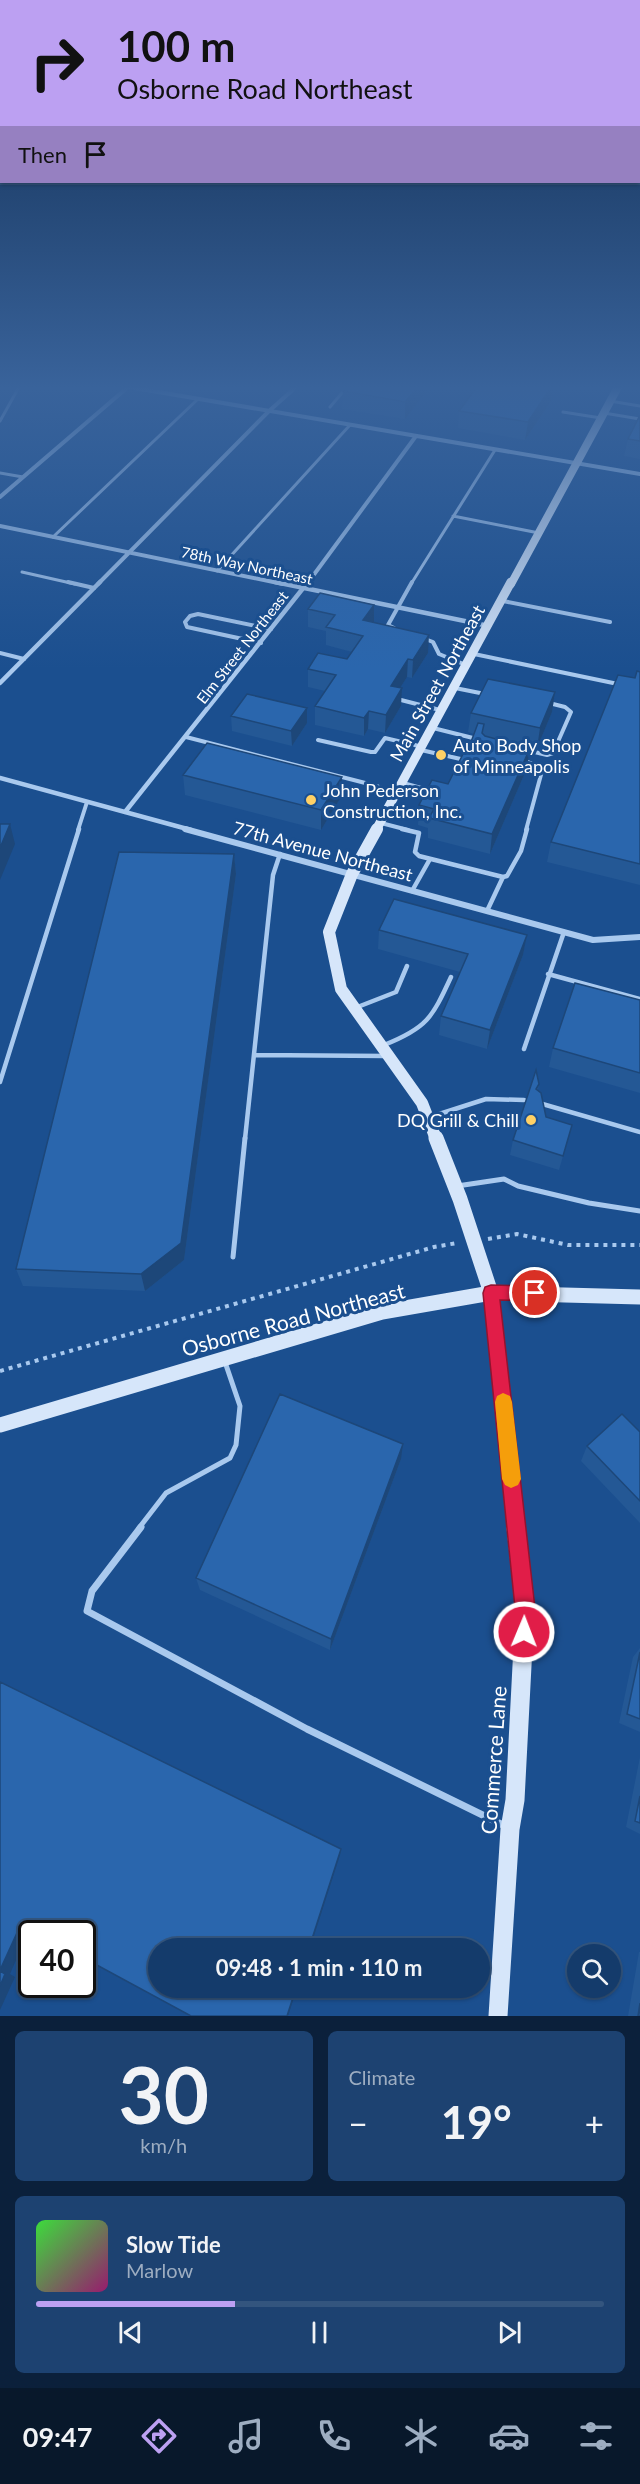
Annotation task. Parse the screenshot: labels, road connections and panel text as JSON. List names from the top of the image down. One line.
{"streets":{"street":["78th Way Northeast","Elm Street Northeast","Main Street Northeast","77th Avenue Northeast","Osborne Road Northeast","Commerce Lane"]},"crossings":[["78th Way Northeast","Elm Street Northeast"],["78th Way Northeast","Main Street Northeast"],["Elm Street Northeast","77th Avenue Northeast"],["Main Street Northeast","77th Avenue Northeast"],["Main Street Northeast","Osborne Road Northeast"],["Main Street Northeast","Commerce Lane"],["Osborne Road Northeast","Commerce Lane"]],"places":["Auto Body Shop of Minneapolis","John Pederson Construction, Inc.","DQ Grill & Chill"],"page":{"turn":["100 m","Osborne Road Northeast"],"then":"Then","limit":"40","trip":"09:48 · 1 min · 110 m","tile":[["30","km/h"],"Climate"],"heat":["−","19°","+"],"song":["Slow Tide","Marlow"],"tabs":"09:47"}}
